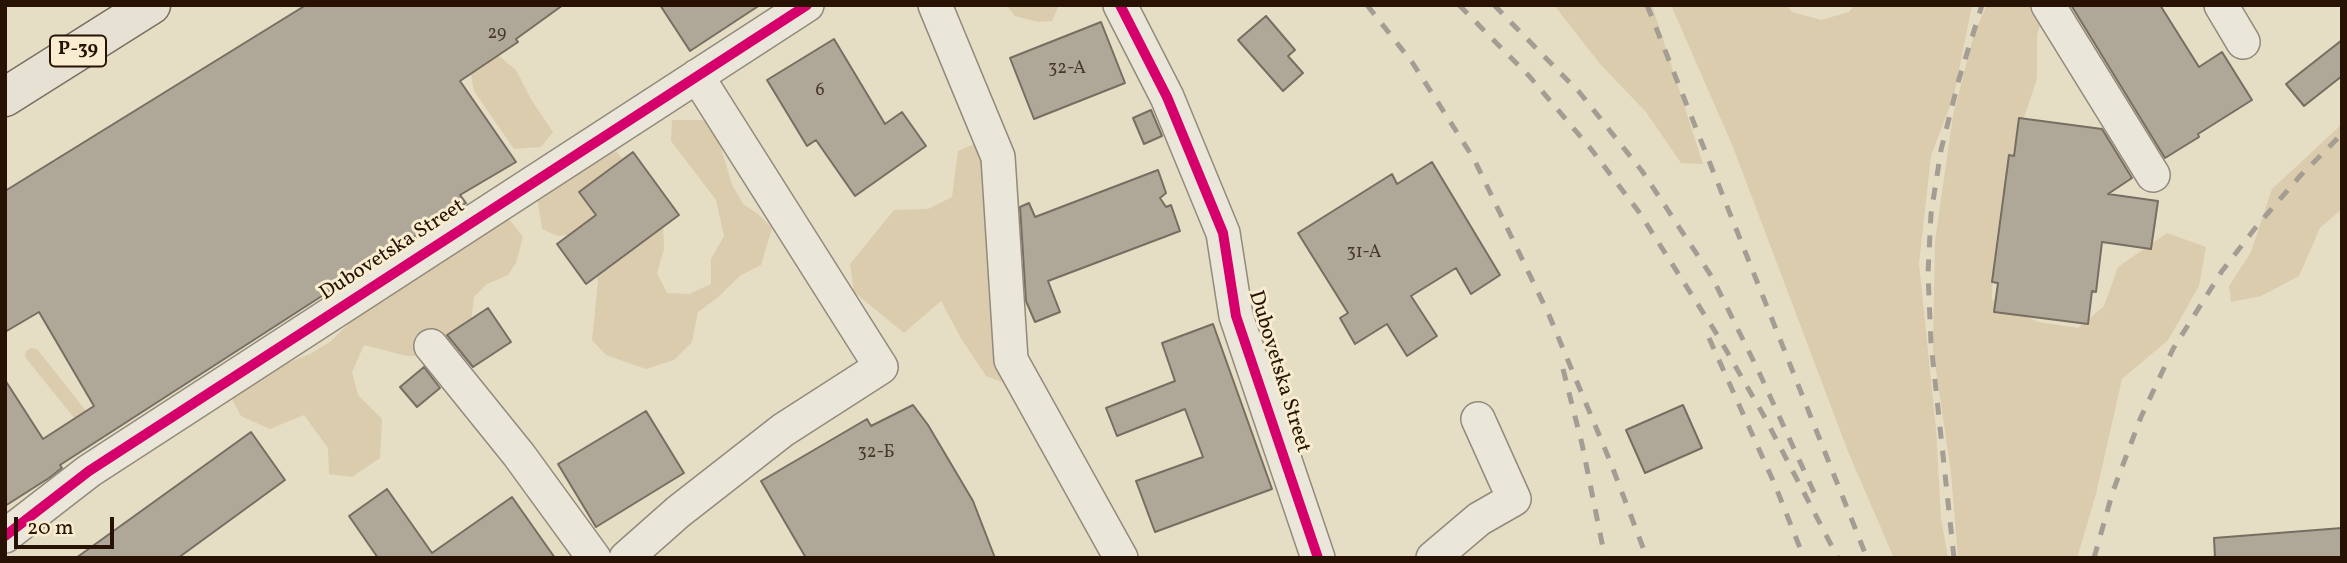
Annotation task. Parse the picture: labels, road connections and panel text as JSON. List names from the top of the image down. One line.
{"streets":{"main road":["Р-39"],"street":["Dubovetska Street"]},"house_numbers":["29","32-А","6","31-А","32-Б"],"scale_bar":"20 m"}
